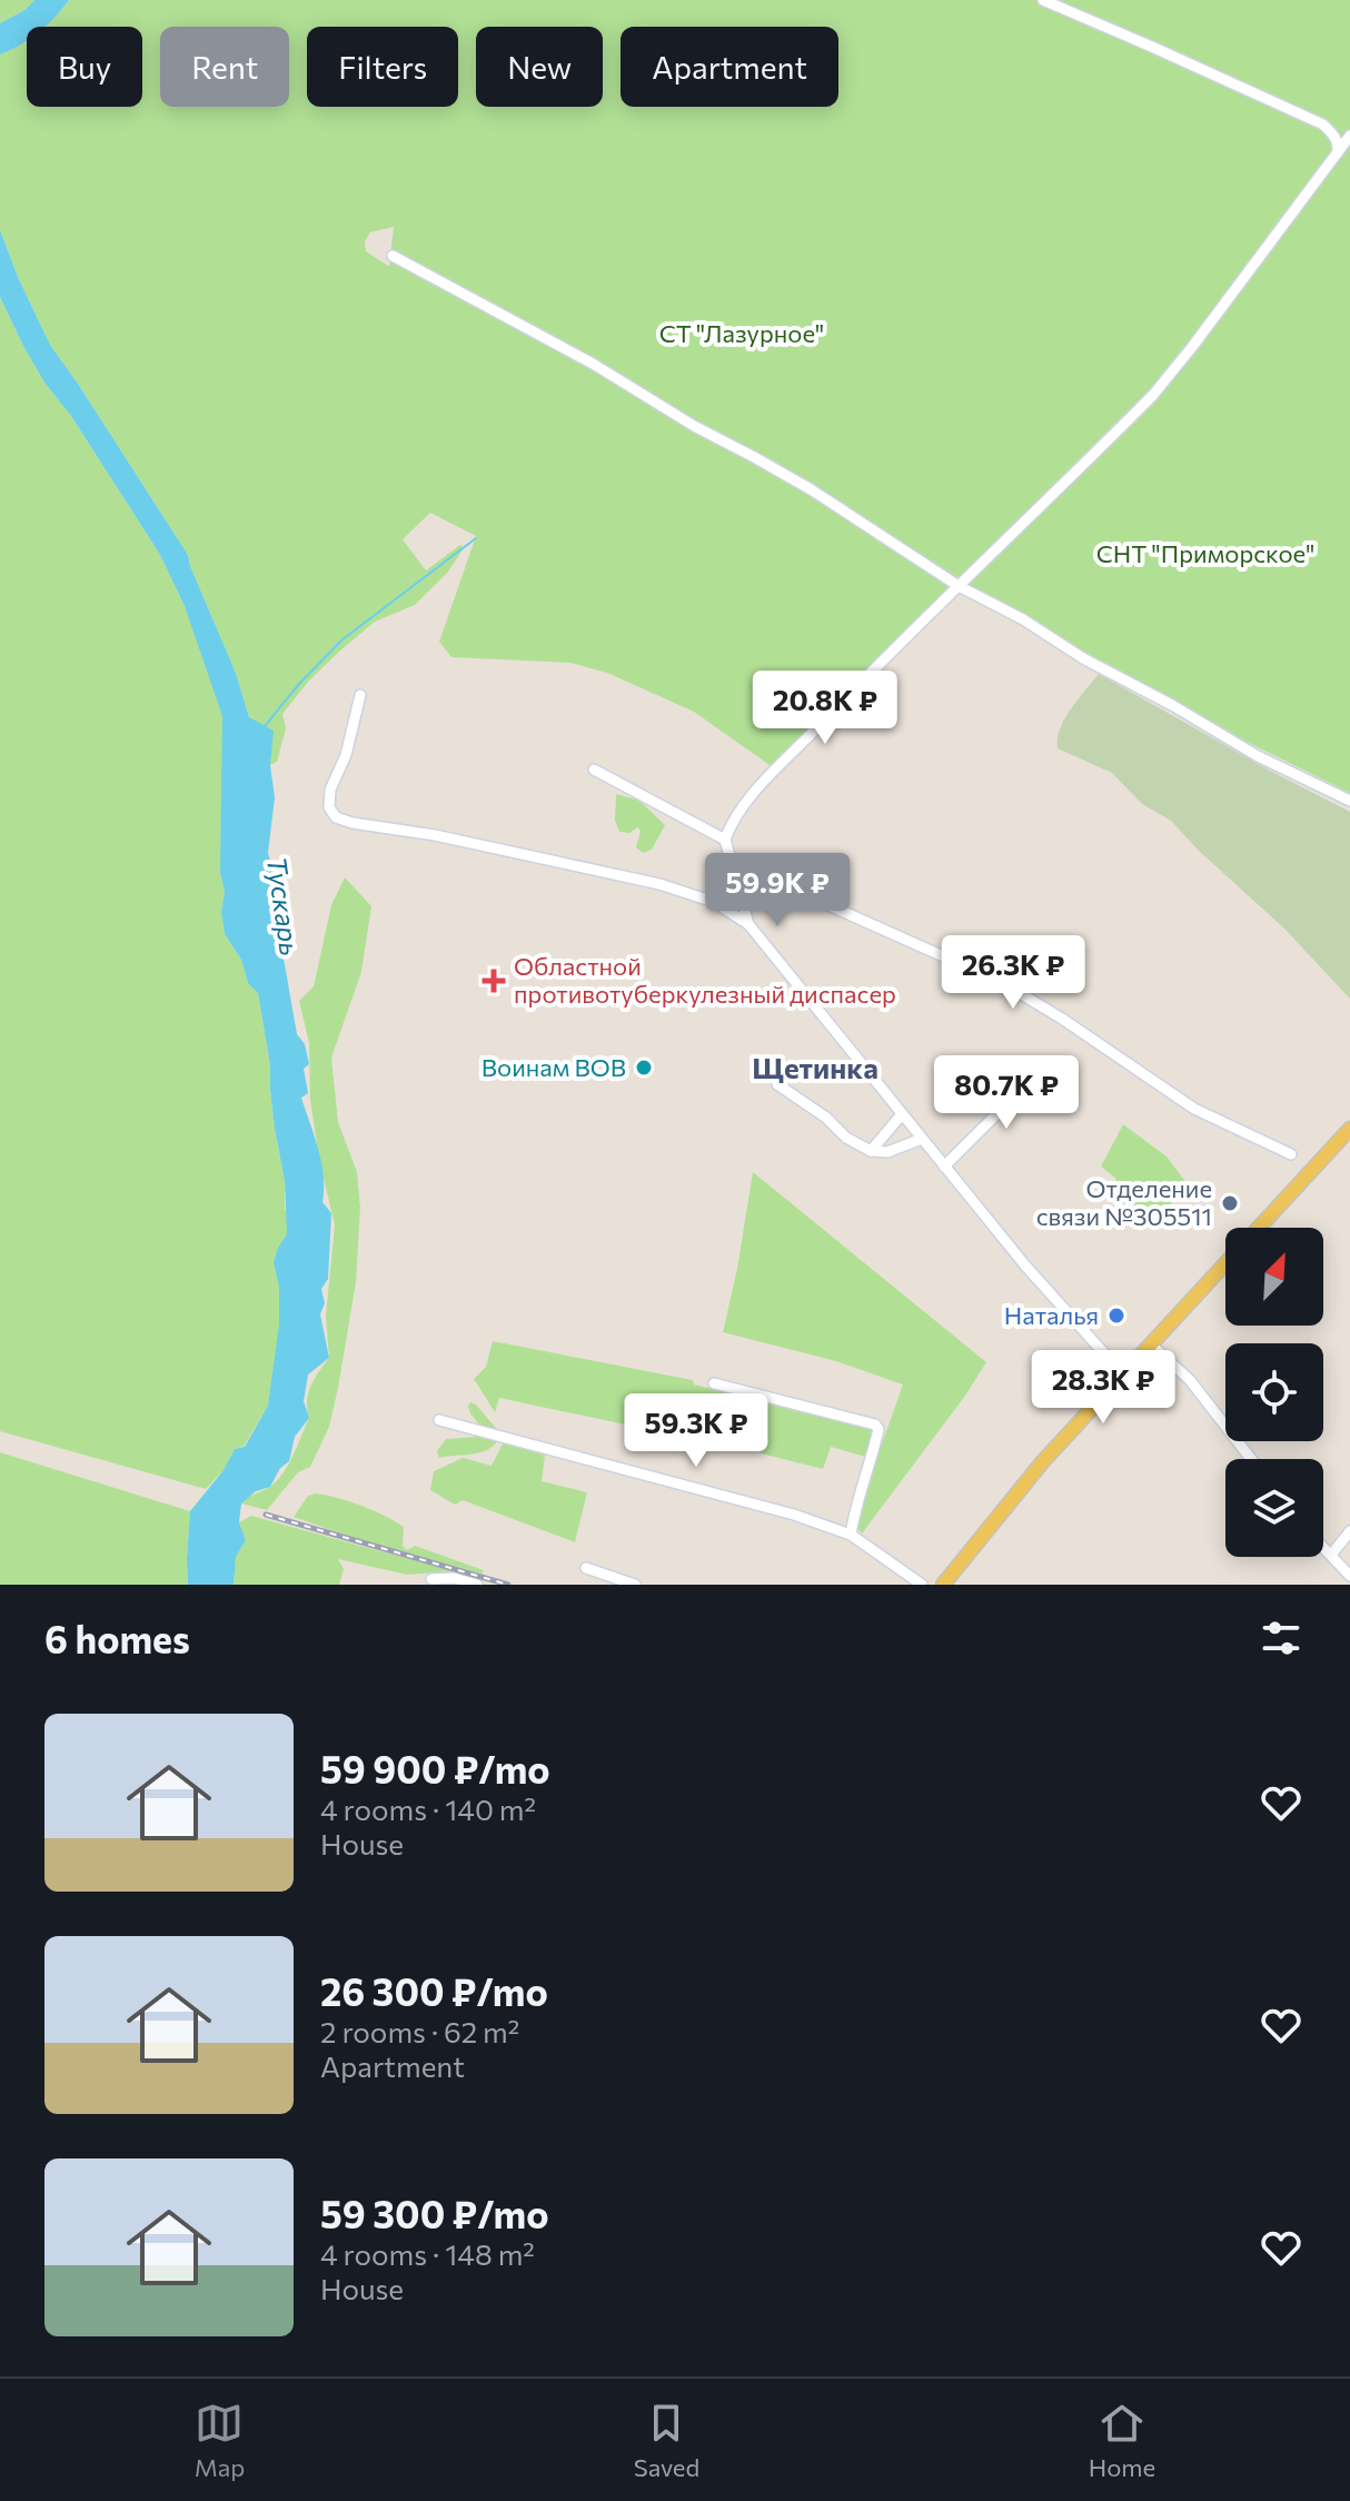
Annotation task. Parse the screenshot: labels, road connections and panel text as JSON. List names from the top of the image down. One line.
{"districts":["Щетинка"],"water":["Тускарь"],"parks":["СТ \"Лазурное\"","СНТ \"Приморское\""],"places":{"health":["Областной противотуберкулезный диспасер"],"other":["Воинам ВОВ","Отделение связи №305511","Наталья"]},"north":"top right","page":{"chip":["Buy","Rent","Filters","New","Apartment"],"price":["20.8K ₽","59.9K ₽","26.3K ₽","80.7K ₽","28.3K ₽","59.3K ₽"],"heading":"6 homes","list":[{"name":"59 900 ₽/mo","note":"4 rooms · 140 m² · House"},{"name":"26 300 ₽/mo","note":"2 rooms · 62 m² · Apartment"},{"name":"59 300 ₽/mo","note":"4 rooms · 148 m² · House"}],"tabs":["Map","Saved","Home"]}}
